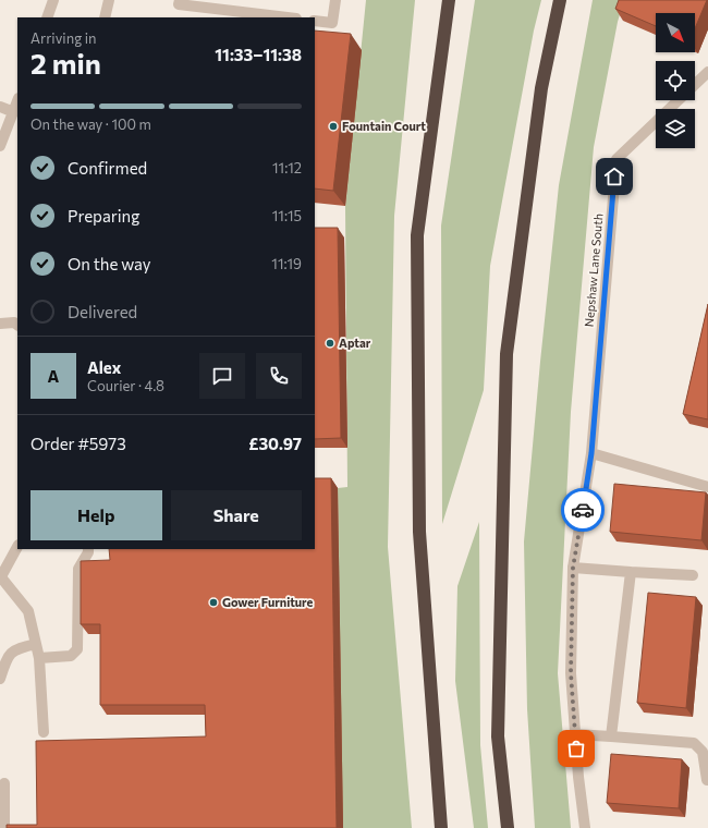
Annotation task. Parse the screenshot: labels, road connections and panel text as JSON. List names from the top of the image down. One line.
{"streets":{"street":["Nepshaw Lane South"]},"places":["Fountain Court","Aptar","Gower Furniture"],"north":"bottom right","page":{"heading":["2 min","Arriving in","11:33–11:38"],"panel":["Alex","Courier · 4.8","Order #5973","£30.97"],"bar":"On the way · 100 m","list":[["Confirmed","11:12"],["Preparing","11:15"],["On the way","11:19"],"Delivered"],"round":"A","buttons":["Help","Share"]}}
